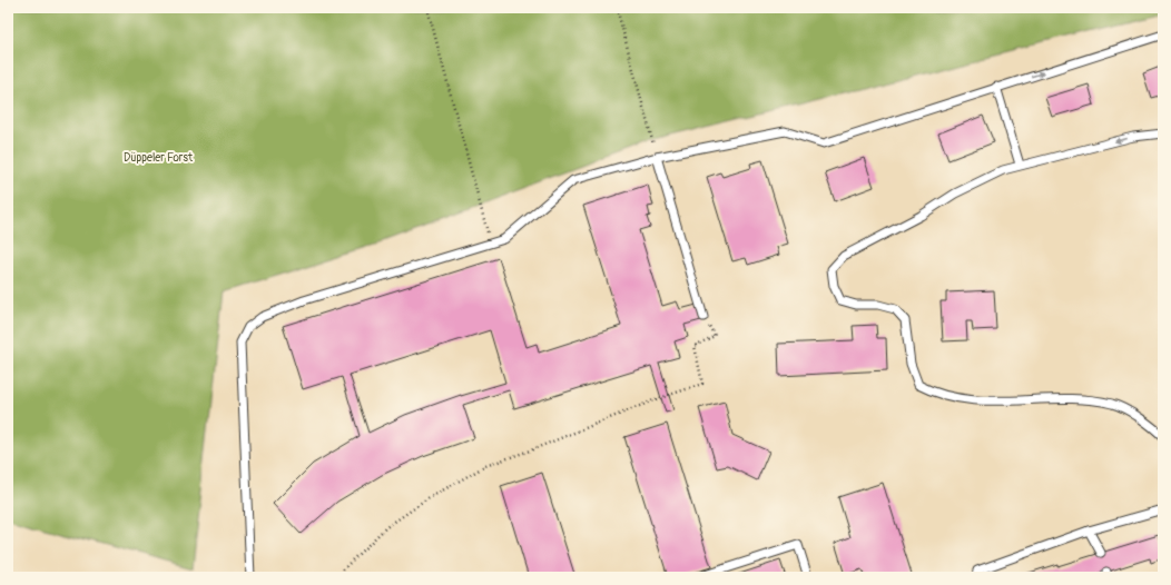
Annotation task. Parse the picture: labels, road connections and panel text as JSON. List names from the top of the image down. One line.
{"parks":["Düppeler Forst"]}
